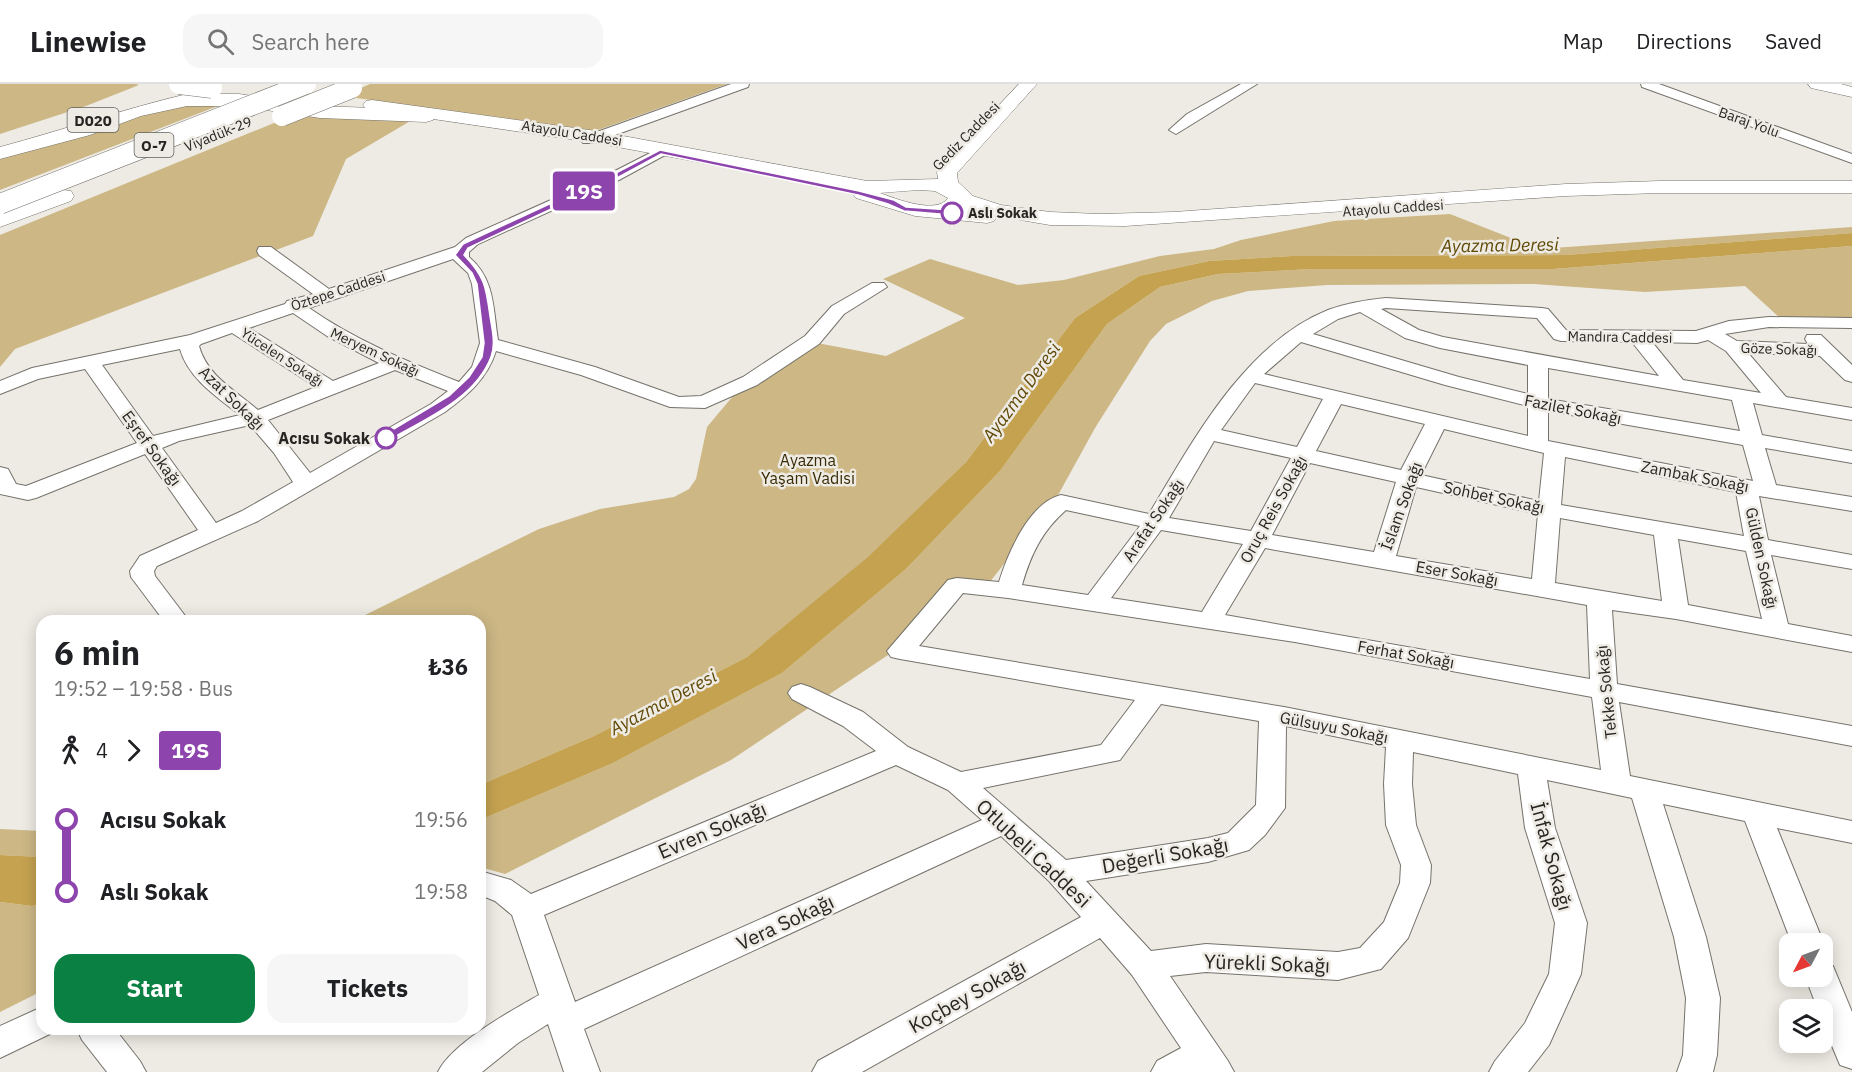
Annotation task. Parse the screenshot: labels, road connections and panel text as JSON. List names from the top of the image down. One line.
{"streets":{"highway":["D020","Viyadük-29","O-7"],"main road":["Atayolu Caddesi","Gediz Caddesi"],"street":["Baraj Yolu","Öztepe Caddesi","Mandıra Caddesi","Göze Sokağı","Meryem Sokağı","Yücelen Sokağı","Azat Sokağı","Fazilet Sokağı","Eşref Sokağı","Zambak Sokağı","Sohbet Sokağı","İslam Sokağı","Oruç Reis Sokağı","Arafat Sokağı","Gülden Sokağı","Eser Sokağı","Ferhat Sokağı","Tekke Sokağı","Gülsuyu Sokağı","Evren Sokağı","Otlubeli Caddesi","Değerli Sokağı","İnfak Sokağı","Vera Sokağı","Yürekli Sokağı","Koçbey Sokağı"]},"crossings":[["Atayolu Caddesi","Gediz Caddesi"],["Atayolu Caddesi","Öztepe Caddesi"],["Öztepe Caddesi","Meryem Sokağı"],["Öztepe Caddesi","Yücelen Sokağı"],["Öztepe Caddesi","Azat Sokağı"],["Öztepe Caddesi","Eşref Sokağı"],["Mandıra Caddesi","Fazilet Sokağı"],["Mandıra Caddesi","Zambak Sokağı"],["Fazilet Sokağı","Gülden Sokağı"],["Zambak Sokağı","İslam Sokağı"],["Zambak Sokağı","Oruç Reis Sokağı"],["Zambak Sokağı","Gülden Sokağı"],["Sohbet Sokağı","İslam Sokağı"],["Sohbet Sokağı","Oruç Reis Sokağı"],["Sohbet Sokağı","Arafat Sokağı"],["Sohbet Sokağı","Gülden Sokağı"],["İslam Sokağı","Eser Sokağı"],["Oruç Reis Sokağı","Eser Sokağı"],["Oruç Reis Sokağı","Ferhat Sokağı"],["Arafat Sokağı","Eser Sokağı"],["Arafat Sokağı","Ferhat Sokağı"],["Gülden Sokağı","Eser Sokağı"],["Eser Sokağı","Ferhat Sokağı"],["Eser Sokağı","Tekke Sokağı"],["Ferhat Sokağı","Tekke Sokağı"],["Ferhat Sokağı","Gülsuyu Sokağı"],["Tekke Sokağı","Gülsuyu Sokağı"],["Gülsuyu Sokağı","Değerli Sokağı"],["Gülsuyu Sokağı","İnfak Sokağı"],["Gülsuyu Sokağı","Yürekli Sokağı"],["Evren Sokağı","Otlubeli Caddesi"],["Otlubeli Caddesi","Değerli Sokağı"],["Otlubeli Caddesi","Vera Sokağı"],["Otlubeli Caddesi","Yürekli Sokağı"],["Otlubeli Caddesi","Koçbey Sokağı"]],"water":["Ayazma Deresi"],"parks":["Ayazma Yaşam Vadisi"],"places":["Aslı Sokak","Acısu Sokak"],"lines":["bus line 19S"],"north":"bottom left","page":{"header":"Linewise","search":"Search here","nav":["Map","Directions","Saved"],"on_map":"19S","heading":["6 min","19:52 – 19:58 · Bus","₺36"],"legs":["4","19S"],"list":[{"name":"Acısu Sokak","value":"19:56"},{"name":"Aslı Sokak","value":"19:58"}],"buttons":["Start","Tickets"]}}
